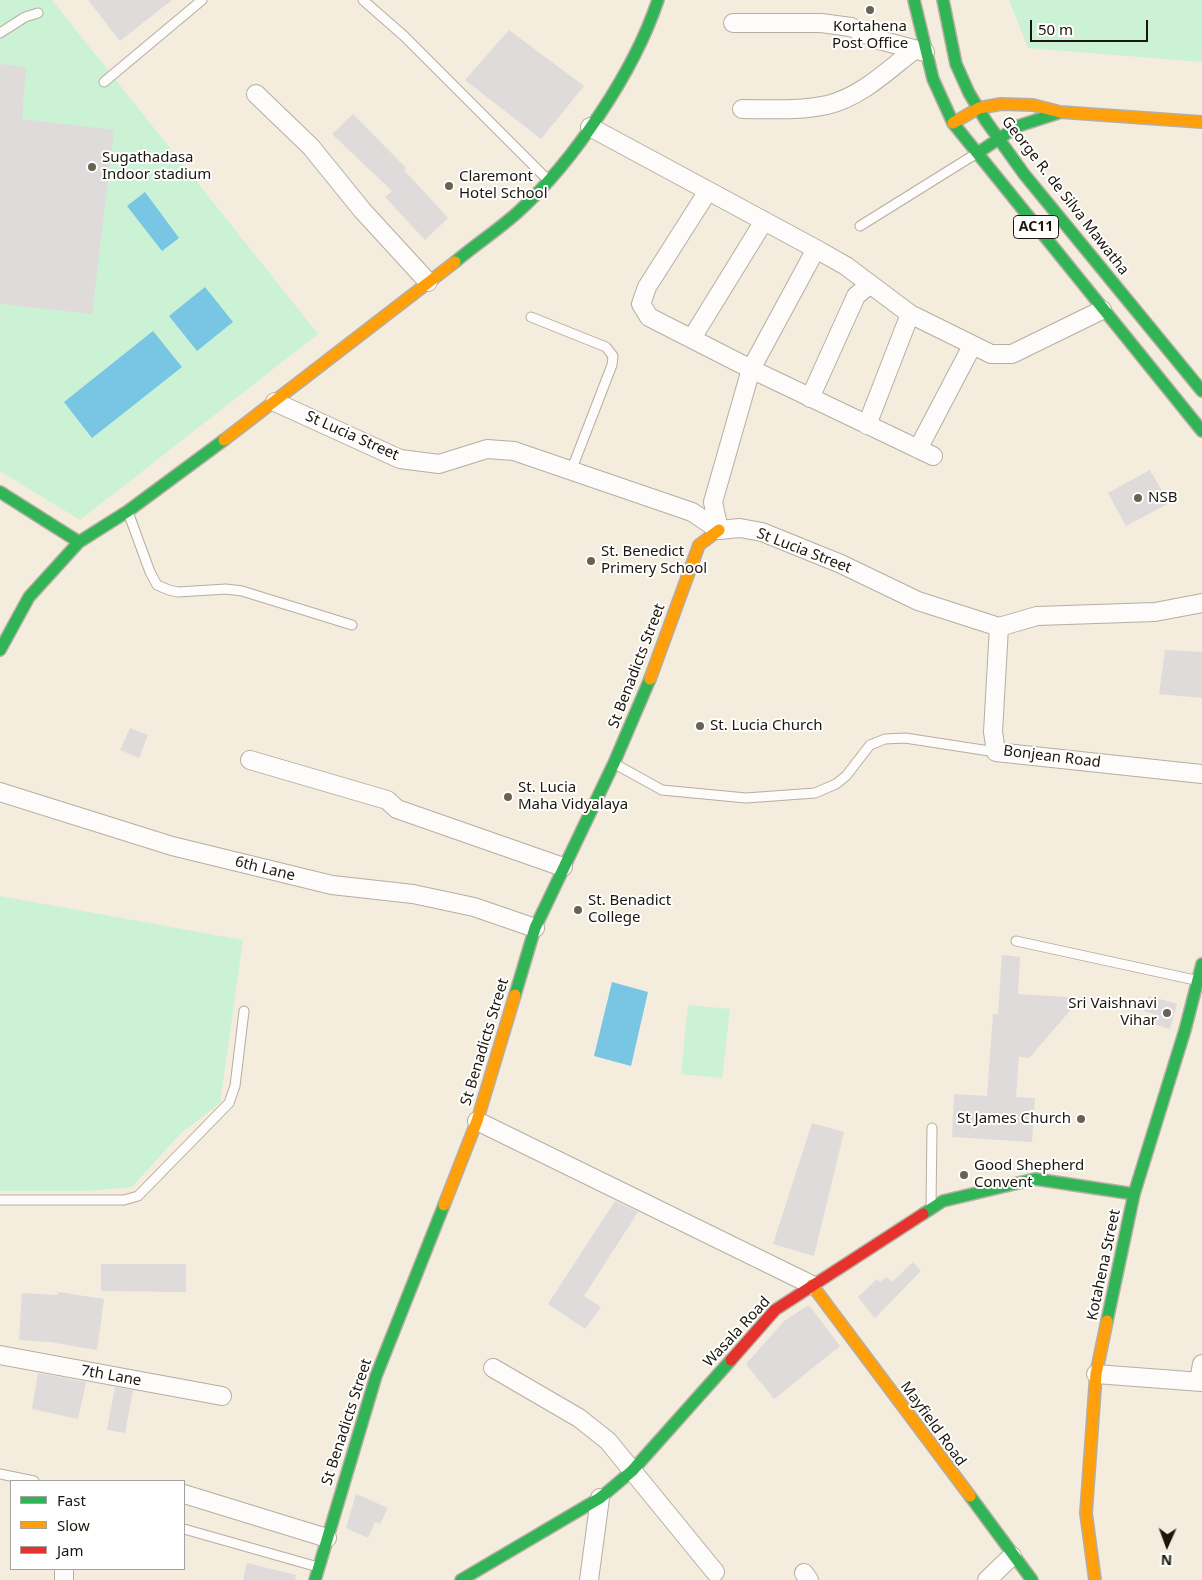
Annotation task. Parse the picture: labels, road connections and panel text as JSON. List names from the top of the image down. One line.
{"streets":{"street":["George R. de Silva Mawatha","AC11","St Lucia Street","St Benadicts Street","Bonjean Road","6th Lane","Kotahena Street","Wasala Road","7th Lane","Mayfield Road"]},"crossings":[["St Lucia Street","St Benadicts Street"],["St Lucia Street","Bonjean Road"],["St Benadicts Street","6th Lane"],["Kotahena Street","Wasala Road"],["Wasala Road","Mayfield Road"]],"places":["Kortahena Post Office","Sugathadasa Indoor stadium","Claremont Hotel School","NSB","St. Benedict Primery School","St. Lucia Church","St. Lucia Maha Vidyalaya","St. Benadict College","Sri Vaishnavi Vihar","St James Church","Good Shepherd Convent"],"legend":["Fast","Slow","Jam"],"scale_bar":"50 m","north":"bottom"}
